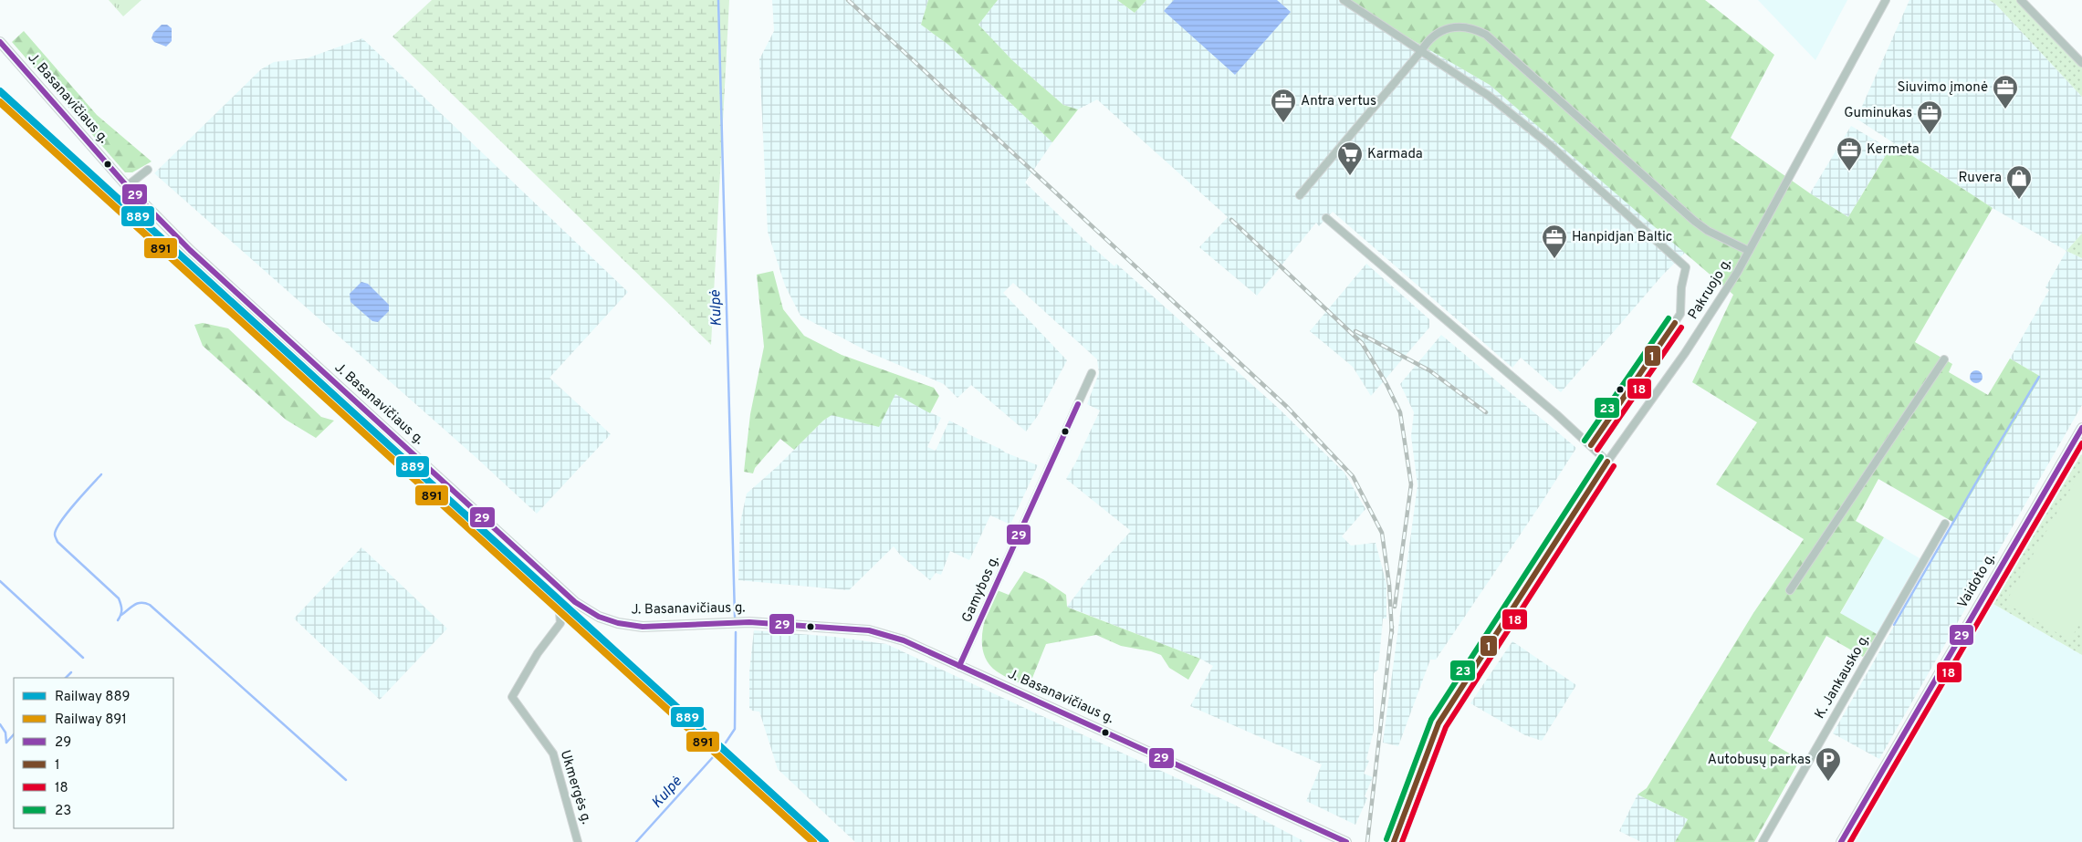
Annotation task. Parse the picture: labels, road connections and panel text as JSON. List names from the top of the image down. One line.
{"streets":{"main road":["J. Basanavičiaus g.","Vaidoto g."],"street":["Pakruojo g.","Gamybos g.","K. Jankausko g.","Ukmergės g."]},"crossings":[["J. Basanavičiaus g.","Gamybos g."]],"water":["Kulpė"],"places":{"office":["Siuvimo įmonė","Antra vertus","Guminukas","Kermeta","Hanpidjan Baltic"],"supermarket":["Karmada"],"shop":["Ruvera"],"parking":["Autobusų parkas"]},"lines":["transit line 29","rail line 889","rail line 891","transit line 23","transit line 1","transit line 18"],"legend":["Railway 889","Railway 891","29","1","18","23"]}
